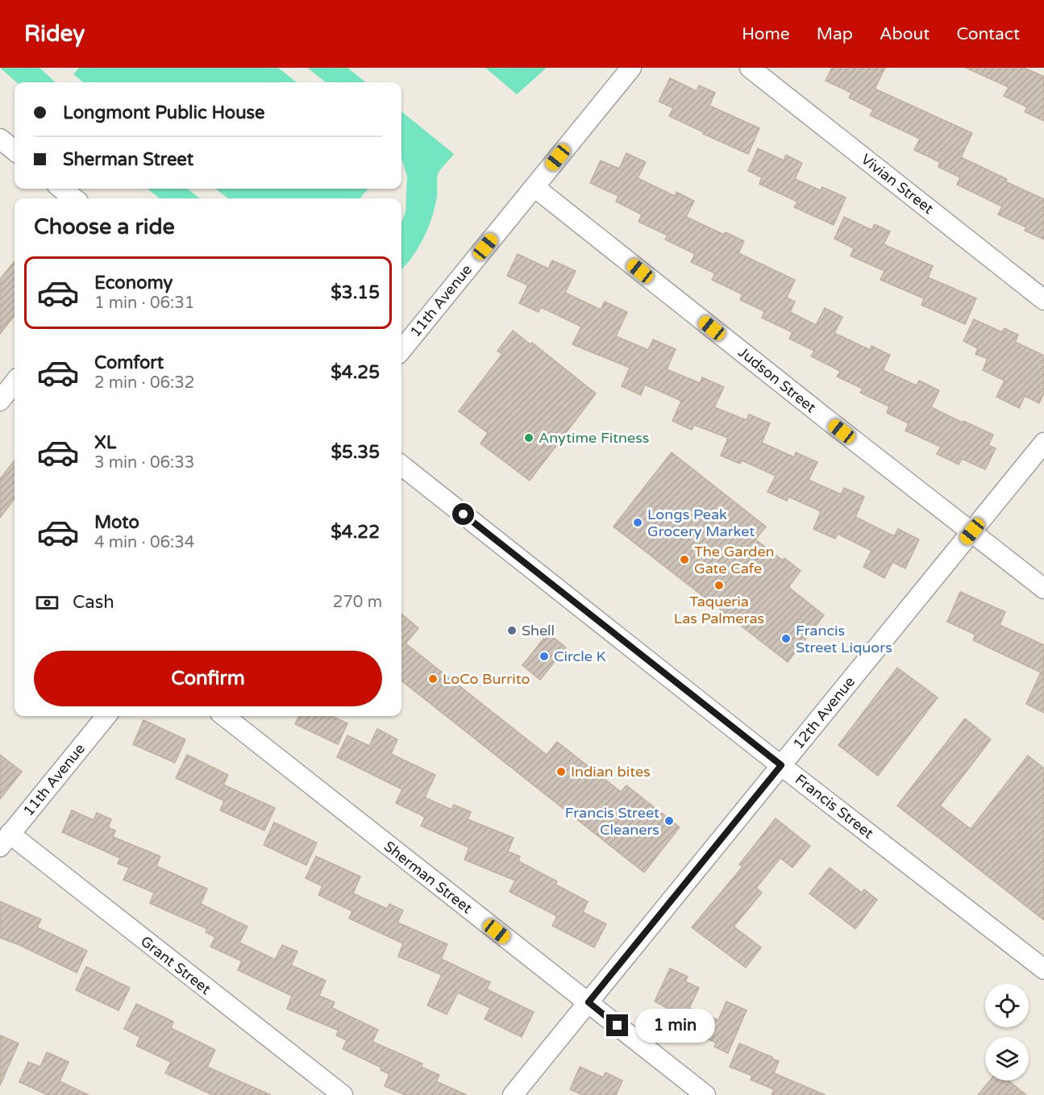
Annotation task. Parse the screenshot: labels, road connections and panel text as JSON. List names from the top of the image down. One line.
{"streets":{"street":["Vivian Street","11th Avenue","Judson Street","12th Avenue","Francis Street","Sherman Street","Grant Street"]},"crossings":[["11th Avenue","Judson Street"],["11th Avenue","Grant Street"],["Judson Street","12th Avenue"],["12th Avenue","Francis Street"],["12th Avenue","Sherman Street"]],"places":["Anytime Fitness","Longs Peak Grocery Market","The Garden Gate Cafe","Taqueria Las Palmeras","Shell","Francis Street Liquors","Circle K","LoCo Burrito","Indian bites","Francis Street Cleaners"],"page":{"header":"Ridey","nav":["Home","Map","About","Contact"],"banner":["Longmont Public House","Sherman Street"],"heading":"Choose a ride","list":[{"name":"Economy","note":"1 min · 06:31","value":"$3.15"},{"name":"Comfort","note":"2 min · 06:32","value":"$4.25"},{"name":"XL","note":"3 min · 06:33","value":"$5.35"},{"name":"Moto","note":"4 min · 06:34","value":"$4.22"}],"pay":["Cash","270 m"],"buttons":"Confirm","bubble":"1 min"}}
